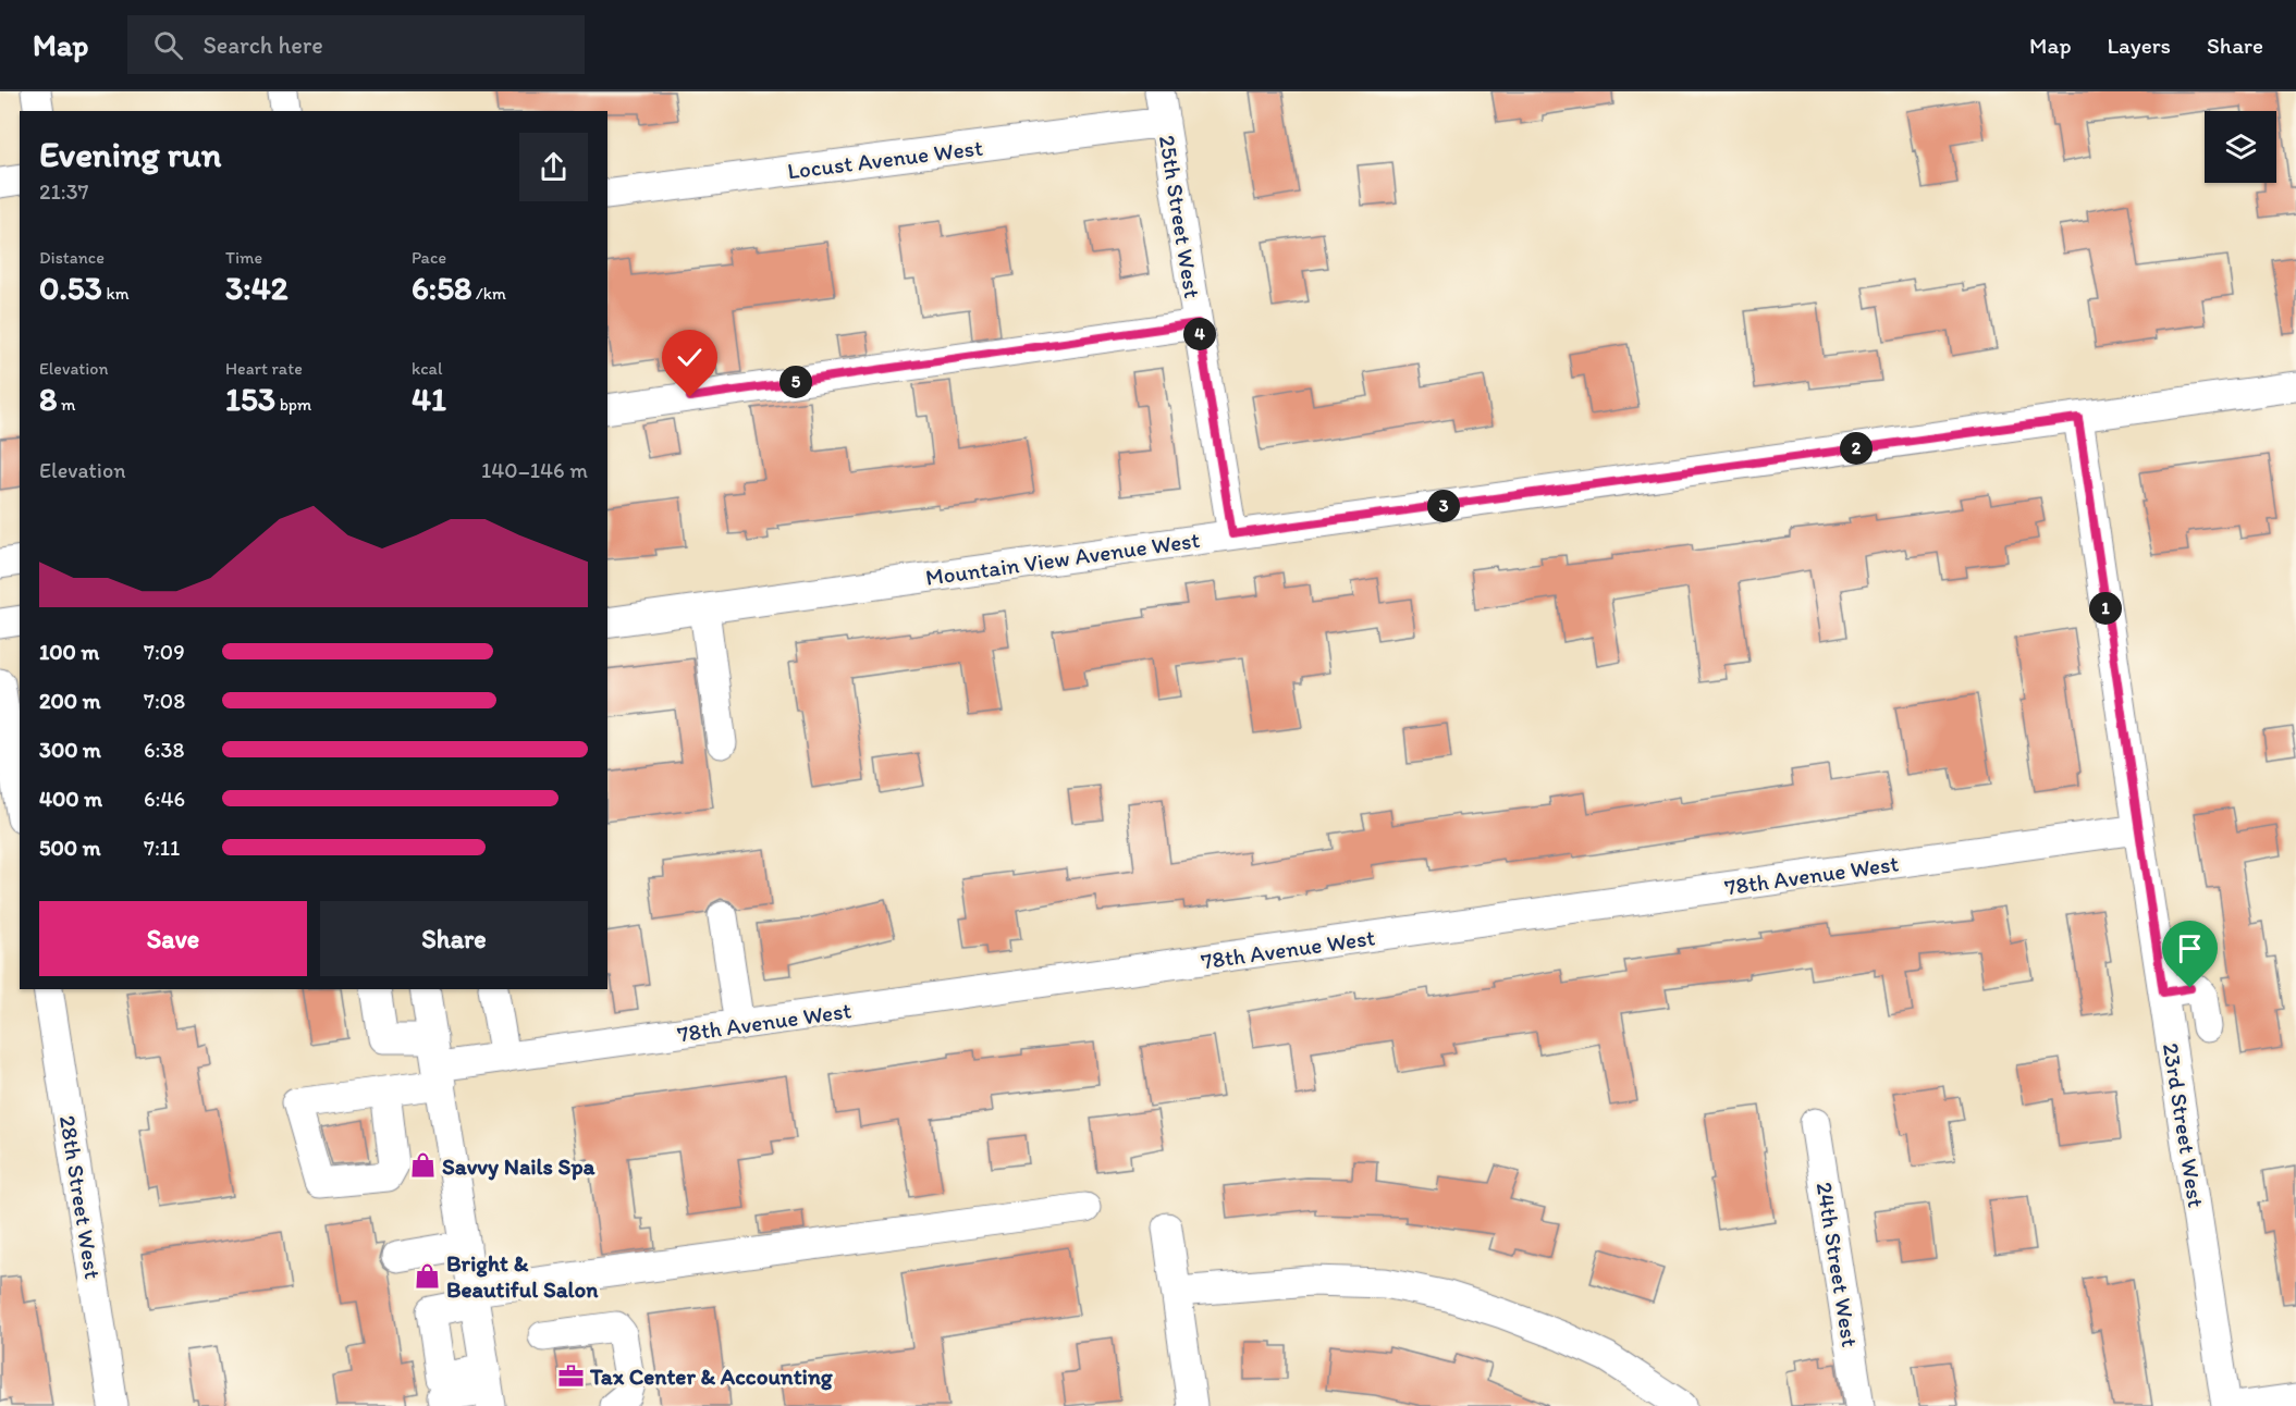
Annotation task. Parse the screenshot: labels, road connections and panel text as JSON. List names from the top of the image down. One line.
{"streets":{"street":["Locust Avenue West","25th Street West","Mountain View Avenue West","78th Avenue West","23rd Street West","28th Street West","24th Street West"]},"crossings":[["Locust Avenue West","25th Street West"],["25th Street West","Mountain View Avenue West"],["Mountain View Avenue West","23rd Street West"],["78th Avenue West","23rd Street West"]],"places":{"shop":["Savvy Nails Spa","Bright & Beautiful Salon"],"office":["Tax Center & Accounting"]},"page":{"header":"Map","search":"Search here","nav":["Map","Layers","Share"],"heading":["Evening run","21:37"],"stats":[["Distance","0.53 km"],["Time","3:42"],["Pace","6:58 /km"],["Elevation","8 m"],["Heart rate","153 bpm"],["kcal","41"]],"pins":["4","5","2","3","1"],"chart":["Elevation","140–146 m"],"list":[{"name":"100 m","note":"7:09"},{"name":"200 m","note":"7:08"},{"name":"300 m","note":"6:38"},{"name":"400 m","note":"6:46"},{"name":"500 m","note":"7:11"}],"buttons":["Save","Share"]}}
